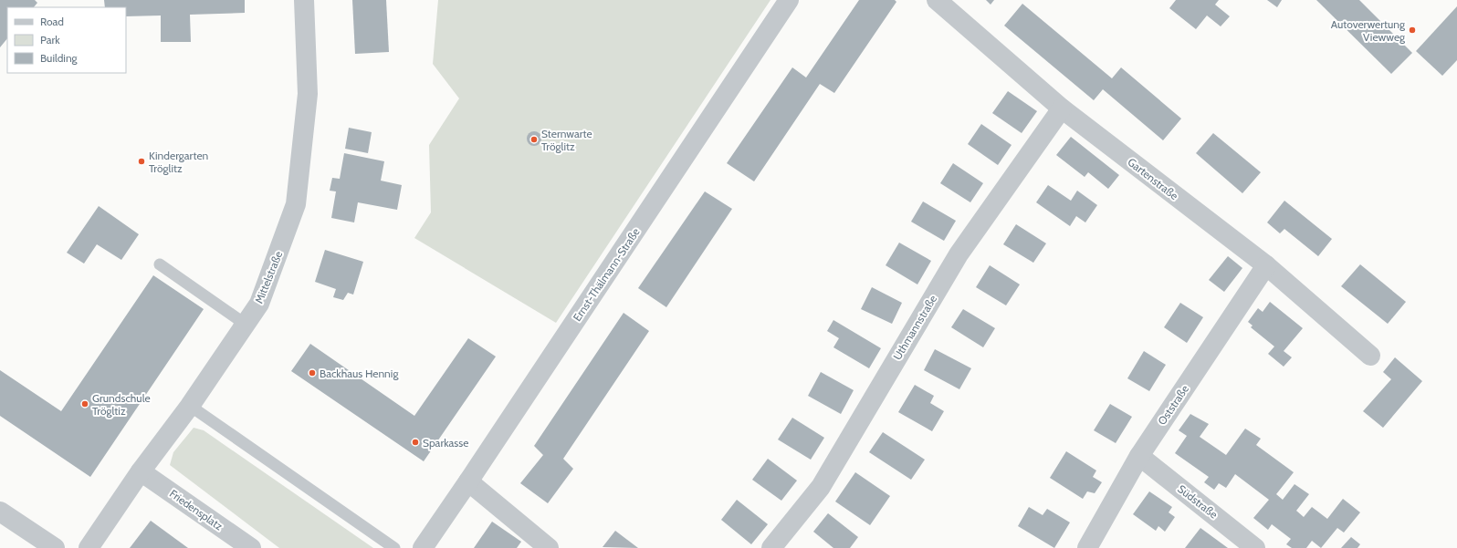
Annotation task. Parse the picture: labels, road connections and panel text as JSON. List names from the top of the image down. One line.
{"streets":{"street":["Gartenstraße","Ernst-Thälmann-Straße","Mittelstraße","Uthmannstraße","Oststraße","Südstraße","Friedensplatz"]},"crossings":[["Gartenstraße","Uthmannstraße"],["Gartenstraße","Oststraße"],["Mittelstraße","Friedensplatz"],["Oststraße","Südstraße"]],"places":["Autoverwertung Viewweg","Sternwarte Tröglitz","Kindergarten Tröglitz","Backhaus Hennig","Grundschule Trögltiz","Sparkasse"],"legend":["Road","Park","Building"]}
